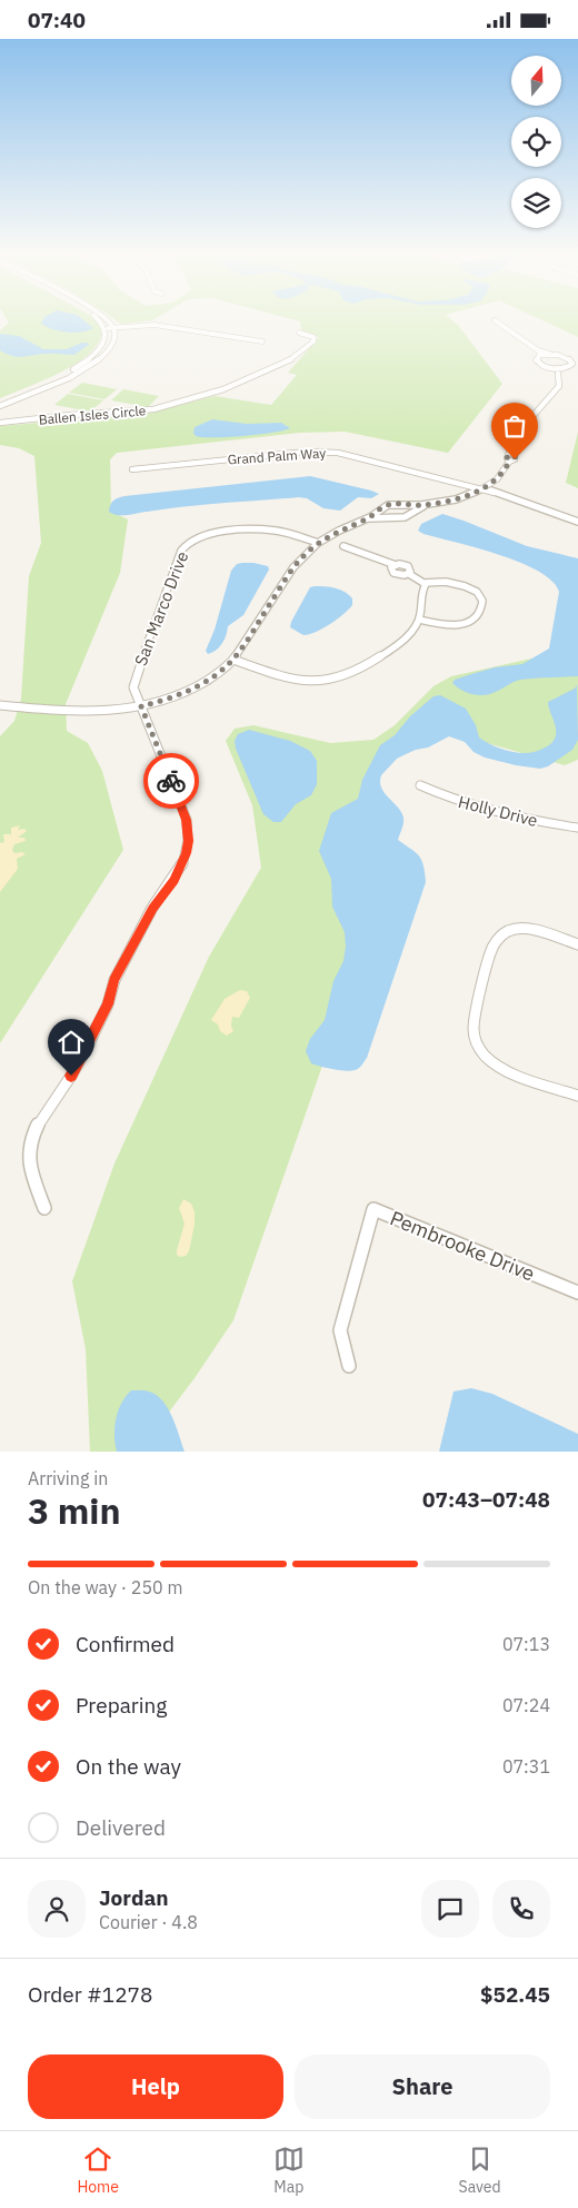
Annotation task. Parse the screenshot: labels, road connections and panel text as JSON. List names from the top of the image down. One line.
{"streets":{"street":["Ballen Isles Circle","Grand Palm Way","San Marco Drive","Holly Drive","Pembrooke Drive"]},"north":"top","page":{"status":"07:40","heading":["3 min","Arriving in","07:43–07:48"],"panel":["Jordan","Courier · 4.8","Order #1278","$52.45"],"bar":"On the way · 250 m","list":[["Confirmed","07:13"],["Preparing","07:24"],["On the way","07:31"],"Delivered"],"buttons":["Help","Share"],"tabs":["Home","Map","Saved"]}}
